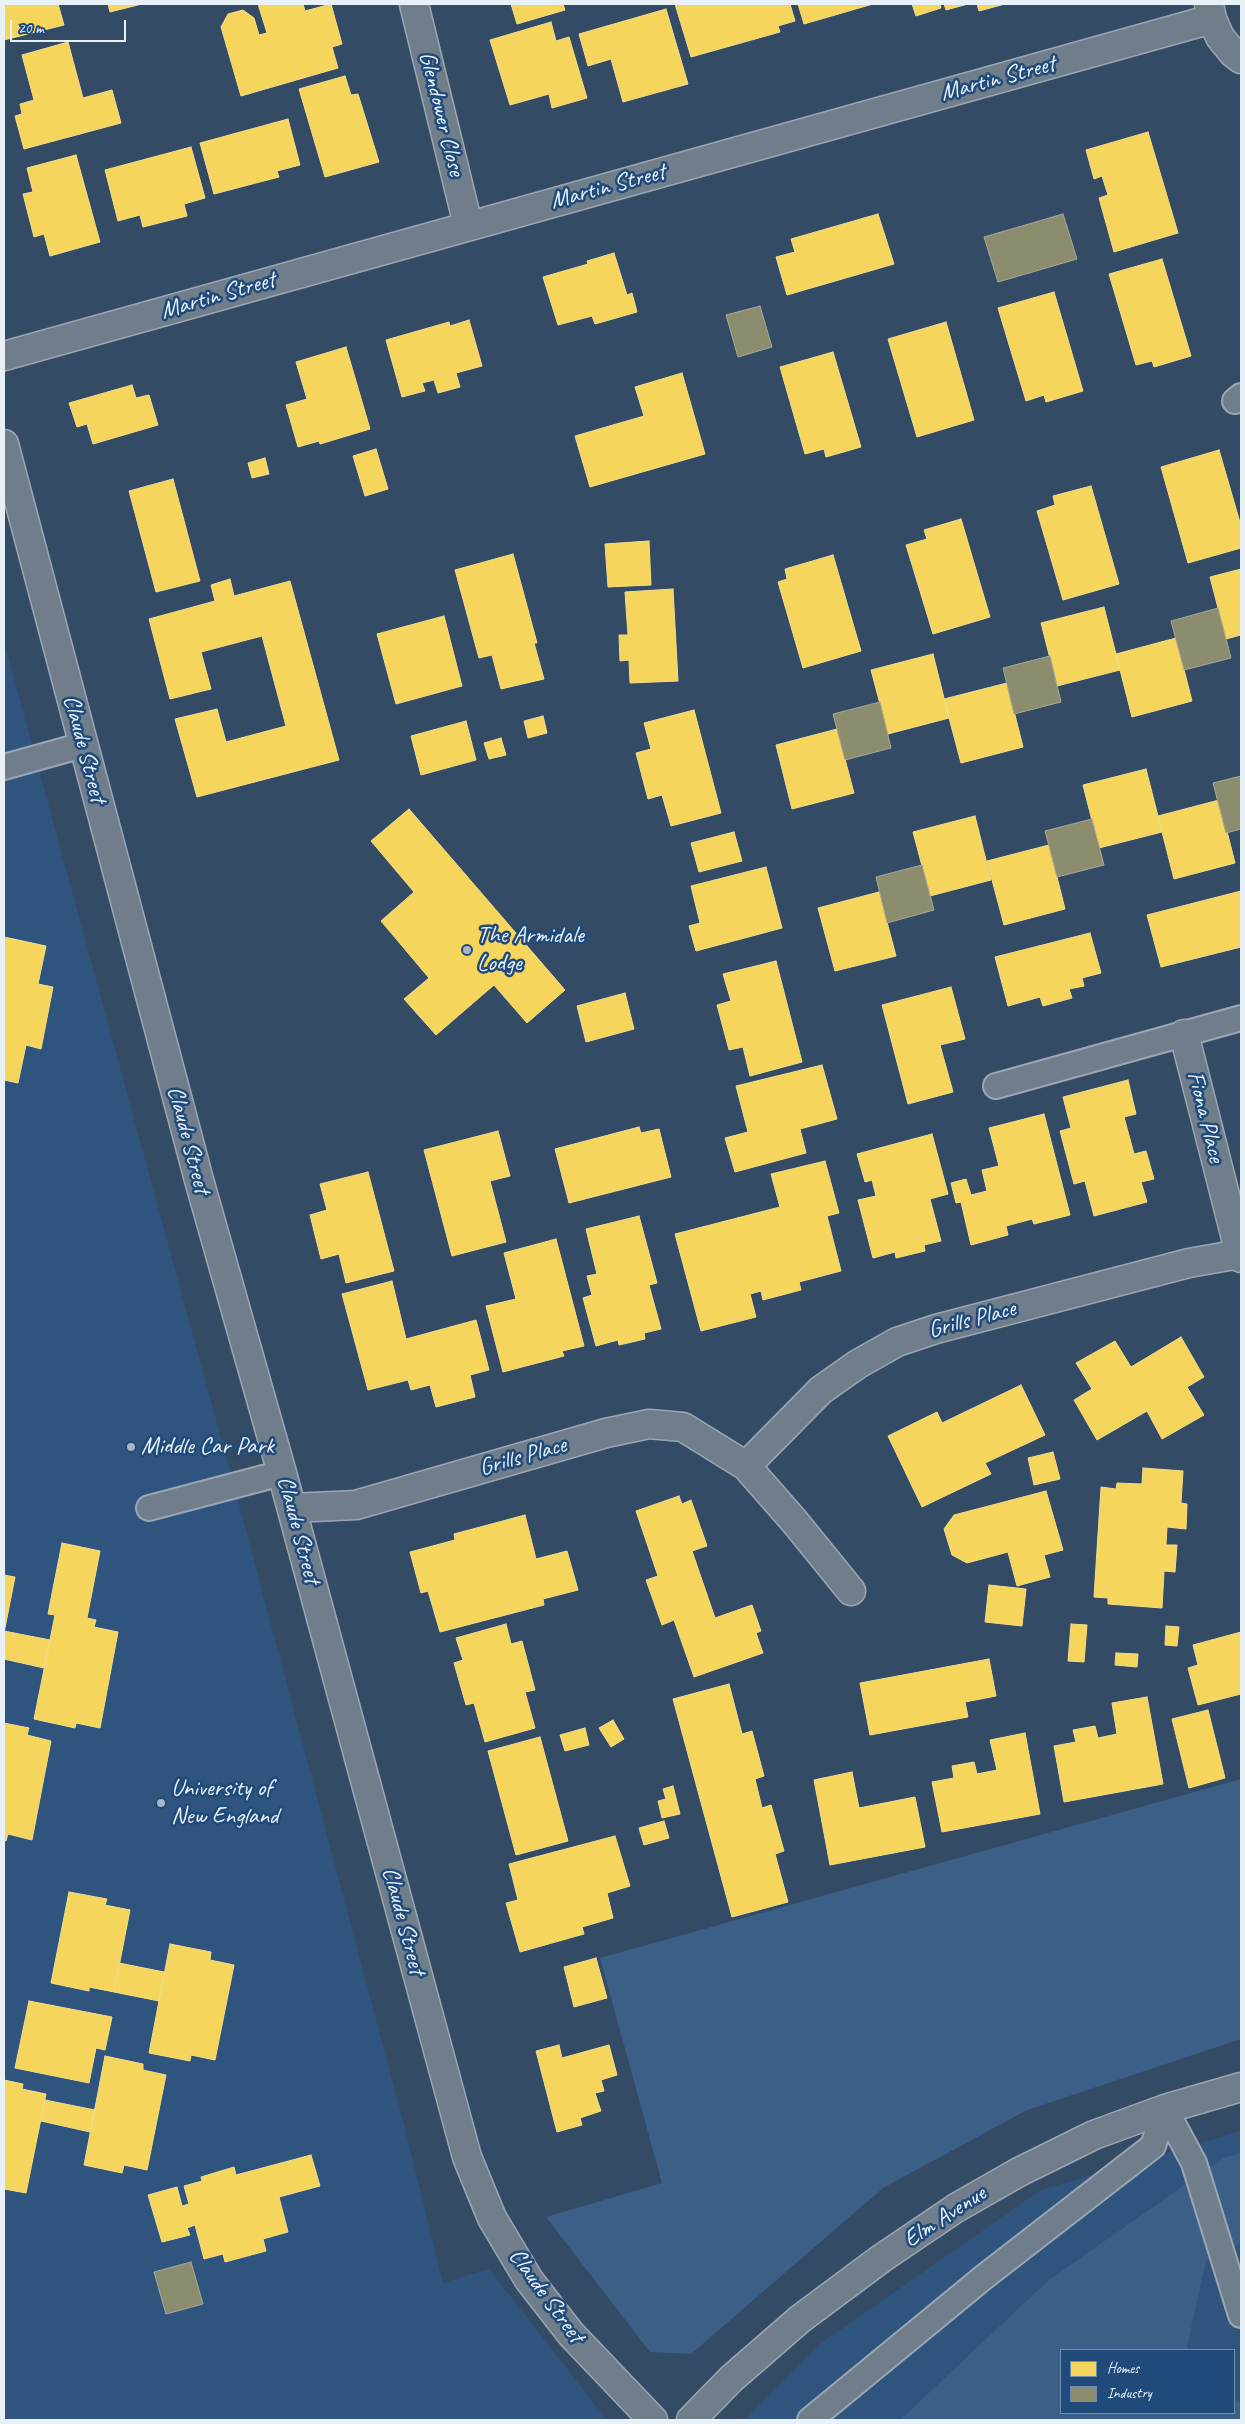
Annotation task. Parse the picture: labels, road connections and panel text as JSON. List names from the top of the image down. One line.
{"streets":{"street":["Martin Street","Glendower Close","Claude Street","Fiona Place","Grills Place","Elm Avenue"]},"crossings":[["Martin Street","Glendower Close"],["Claude Street","Grills Place"],["Fiona Place","Grills Place"]],"places":["The Armidale Lodge","Middle Car Park","University of New England"],"legend":["Homes","Industry"],"scale_bar":"20 m"}
